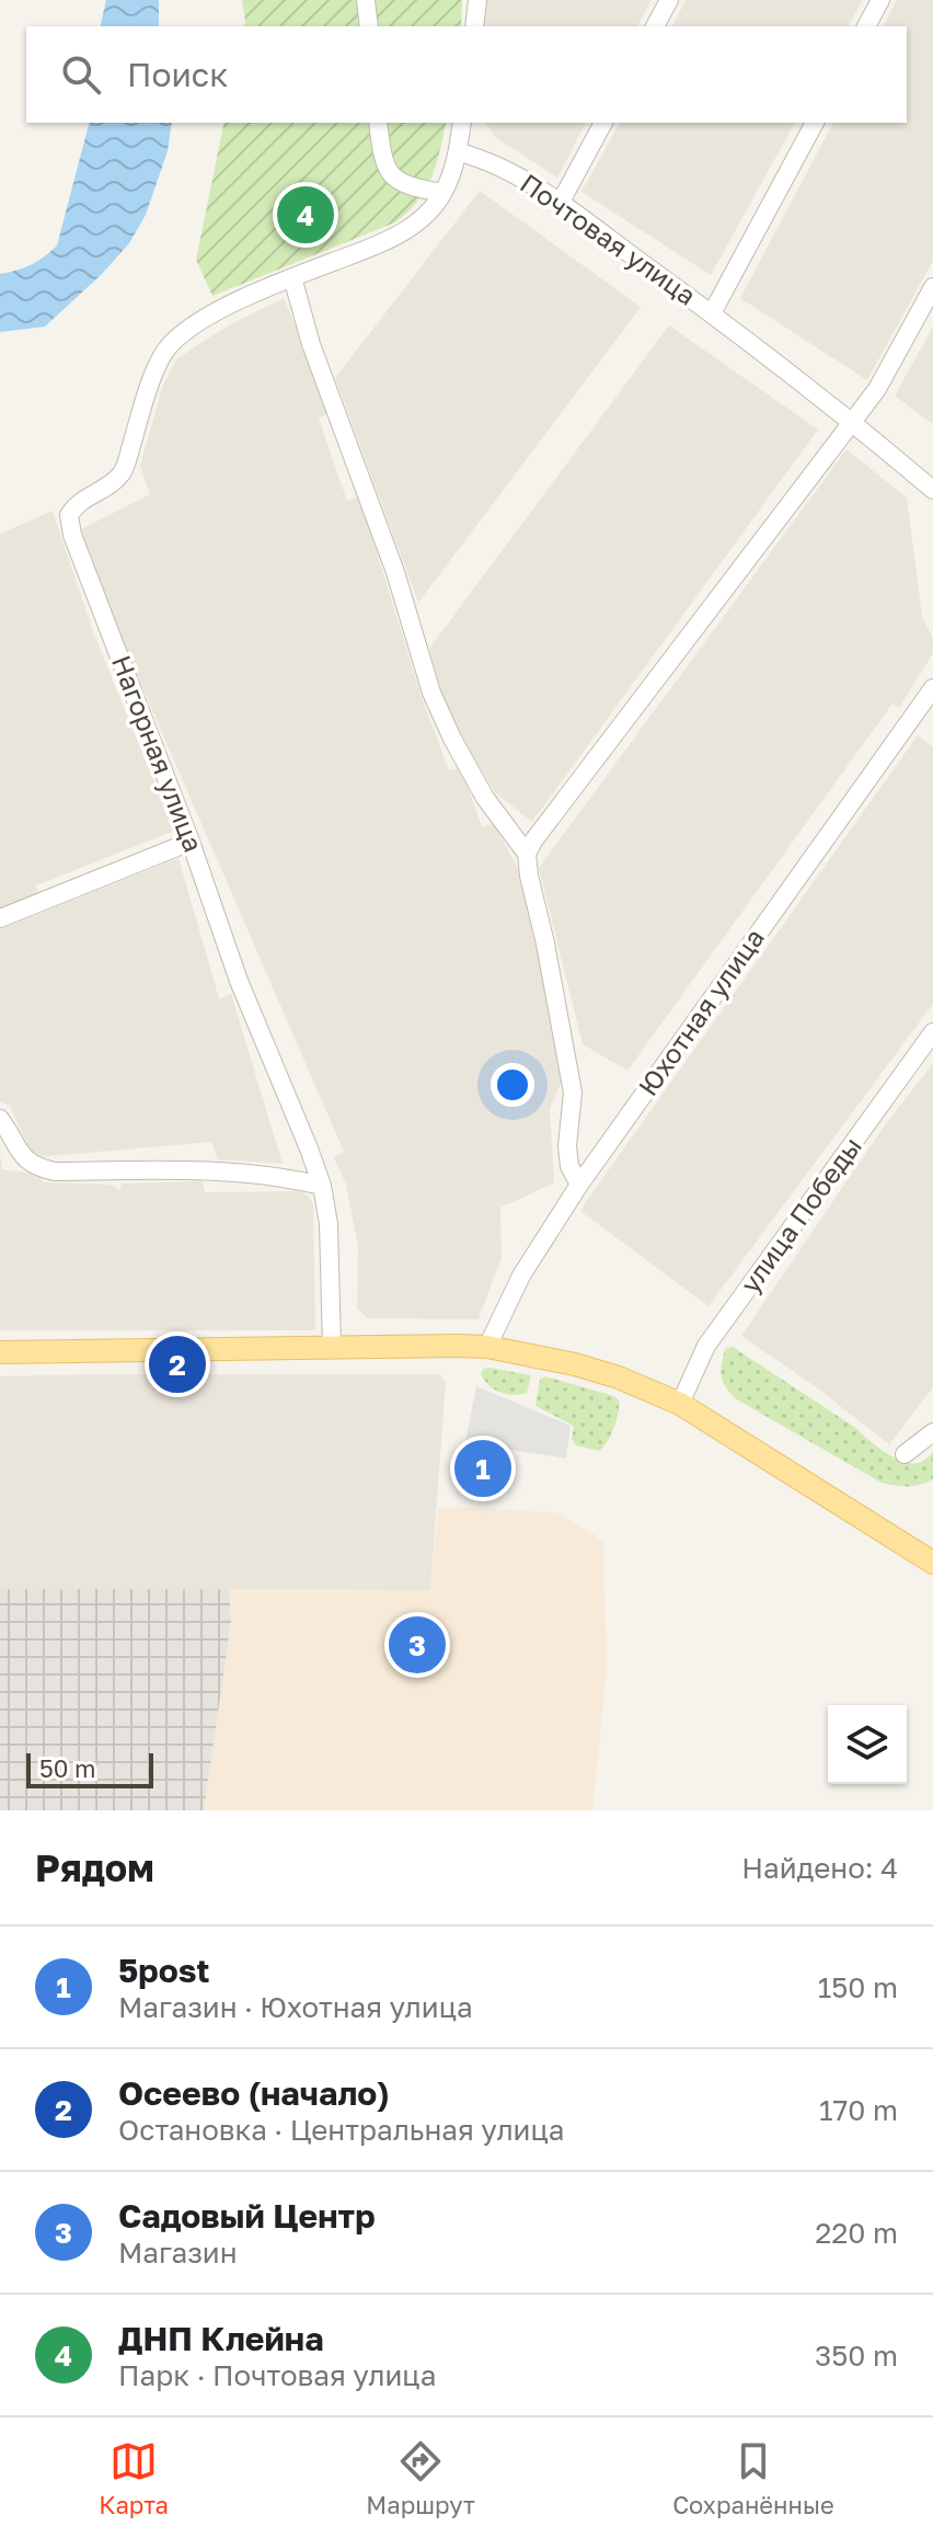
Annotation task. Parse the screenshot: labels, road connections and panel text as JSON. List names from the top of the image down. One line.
{"streets":{"street":["Почтовая улица","Нагорная улица","Юхотная улица","улица Победы"]},"scale_bar":"50 m","page":{"search":"Поиск","pins":["4","2","1","3"],"scale":"50 m","heading":["Рядом","Найдено: 4"],"list":[{"mark":"1","name":"5post","note":"Магазин · Юхотная улица","value":"150 m"},{"mark":"2","name":"Осеево (начало)","note":"Остановка · Центральная улица","value":"170 m"},{"mark":"3","name":"Садовый Центр","note":"Магазин","value":"220 m"},{"mark":"4","name":"ДНП Клейна","note":"Парк · Почтовая улица","value":"350 m"}],"nav":["Карта","Маршрут","Сохранённые"]}}
